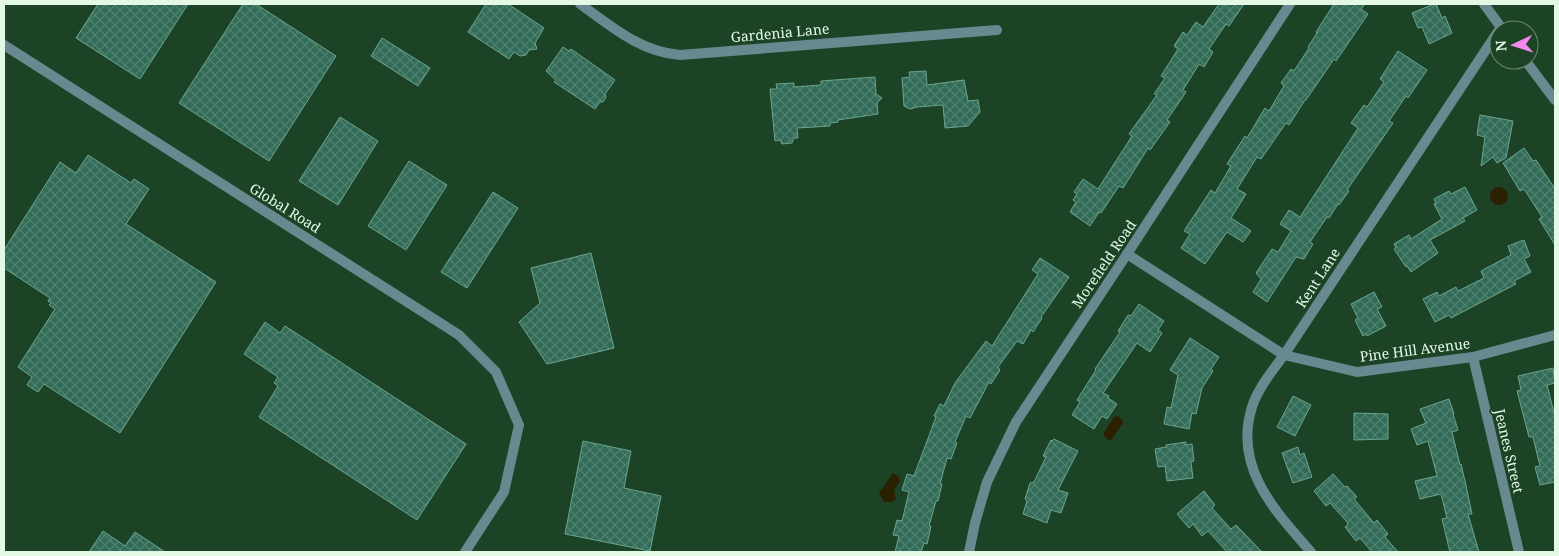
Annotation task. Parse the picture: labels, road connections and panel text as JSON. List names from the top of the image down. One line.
{"streets":{"street":["Gardenia Lane","Global Road","Morefield Road","Kent Lane","Pine Hill Avenue","Jeanes Street"]},"crossings":[["Morefield Road","Pine Hill Avenue"],["Kent Lane","Pine Hill Avenue"],["Pine Hill Avenue","Jeanes Street"]],"north":"left"}
